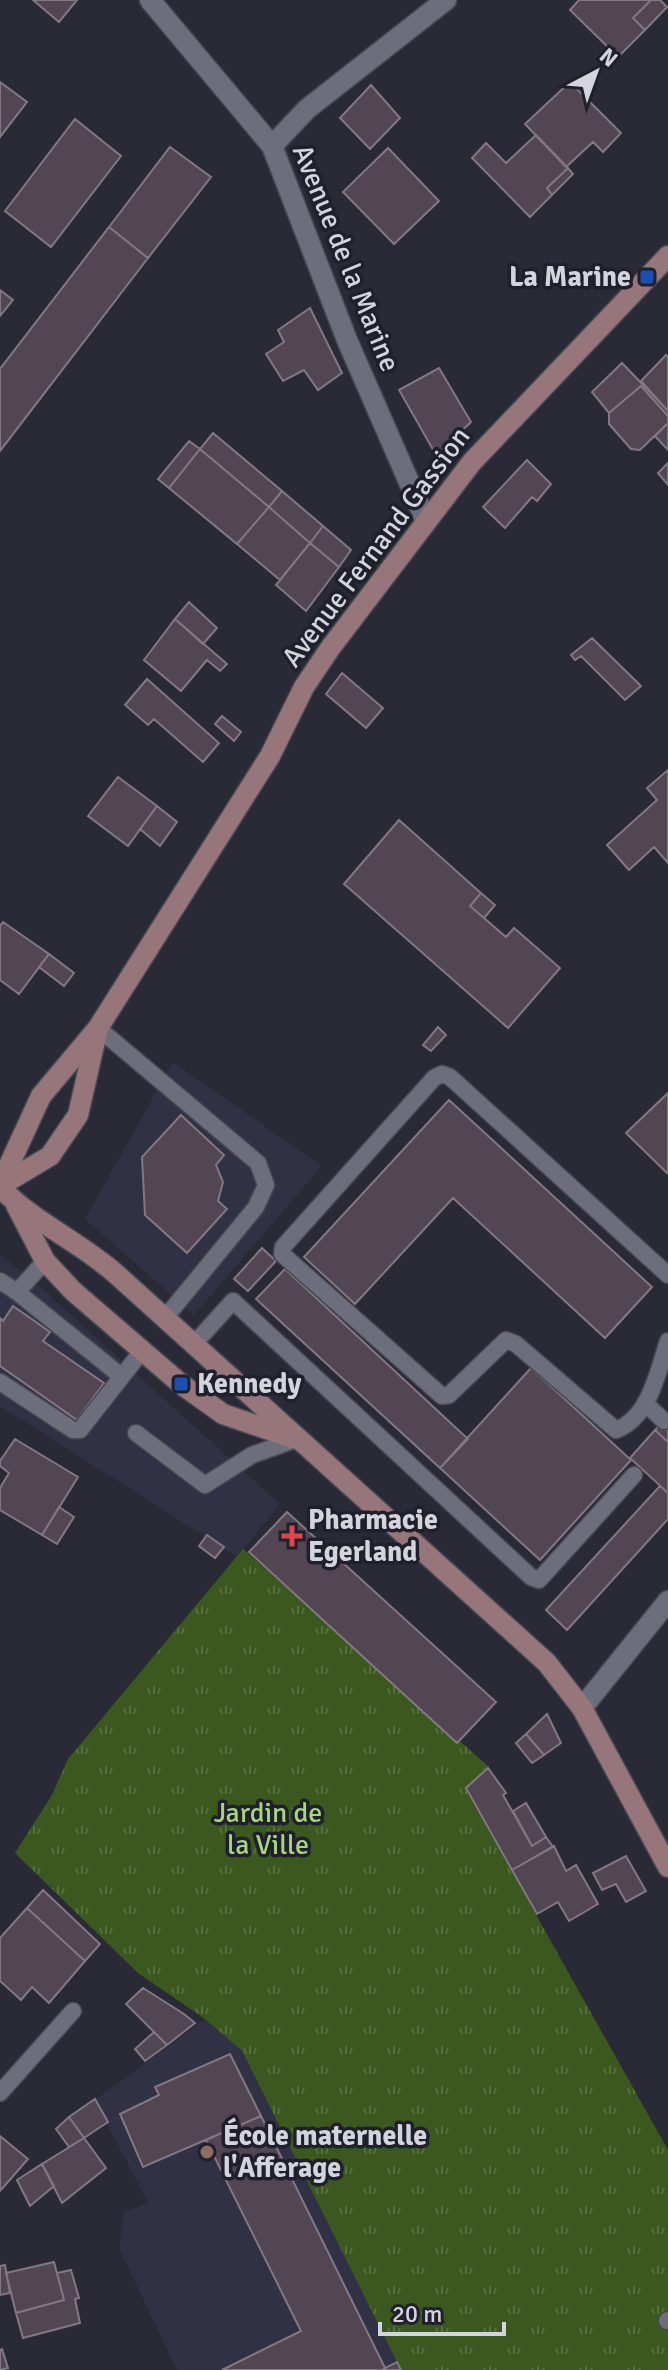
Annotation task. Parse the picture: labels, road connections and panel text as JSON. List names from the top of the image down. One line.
{"streets":{"street":["Avenue de la Marine","Avenue Fernand Gassion"]},"crossings":[["Avenue de la Marine","Avenue Fernand Gassion"]],"parks":["Jardin de la Ville"],"places":{"transit":["La Marine","Kennedy"],"health":["Pharmacie Egerland"],"other":["École maternelle l'Afferage"]},"scale_bar":"20 m","north":"top right"}
